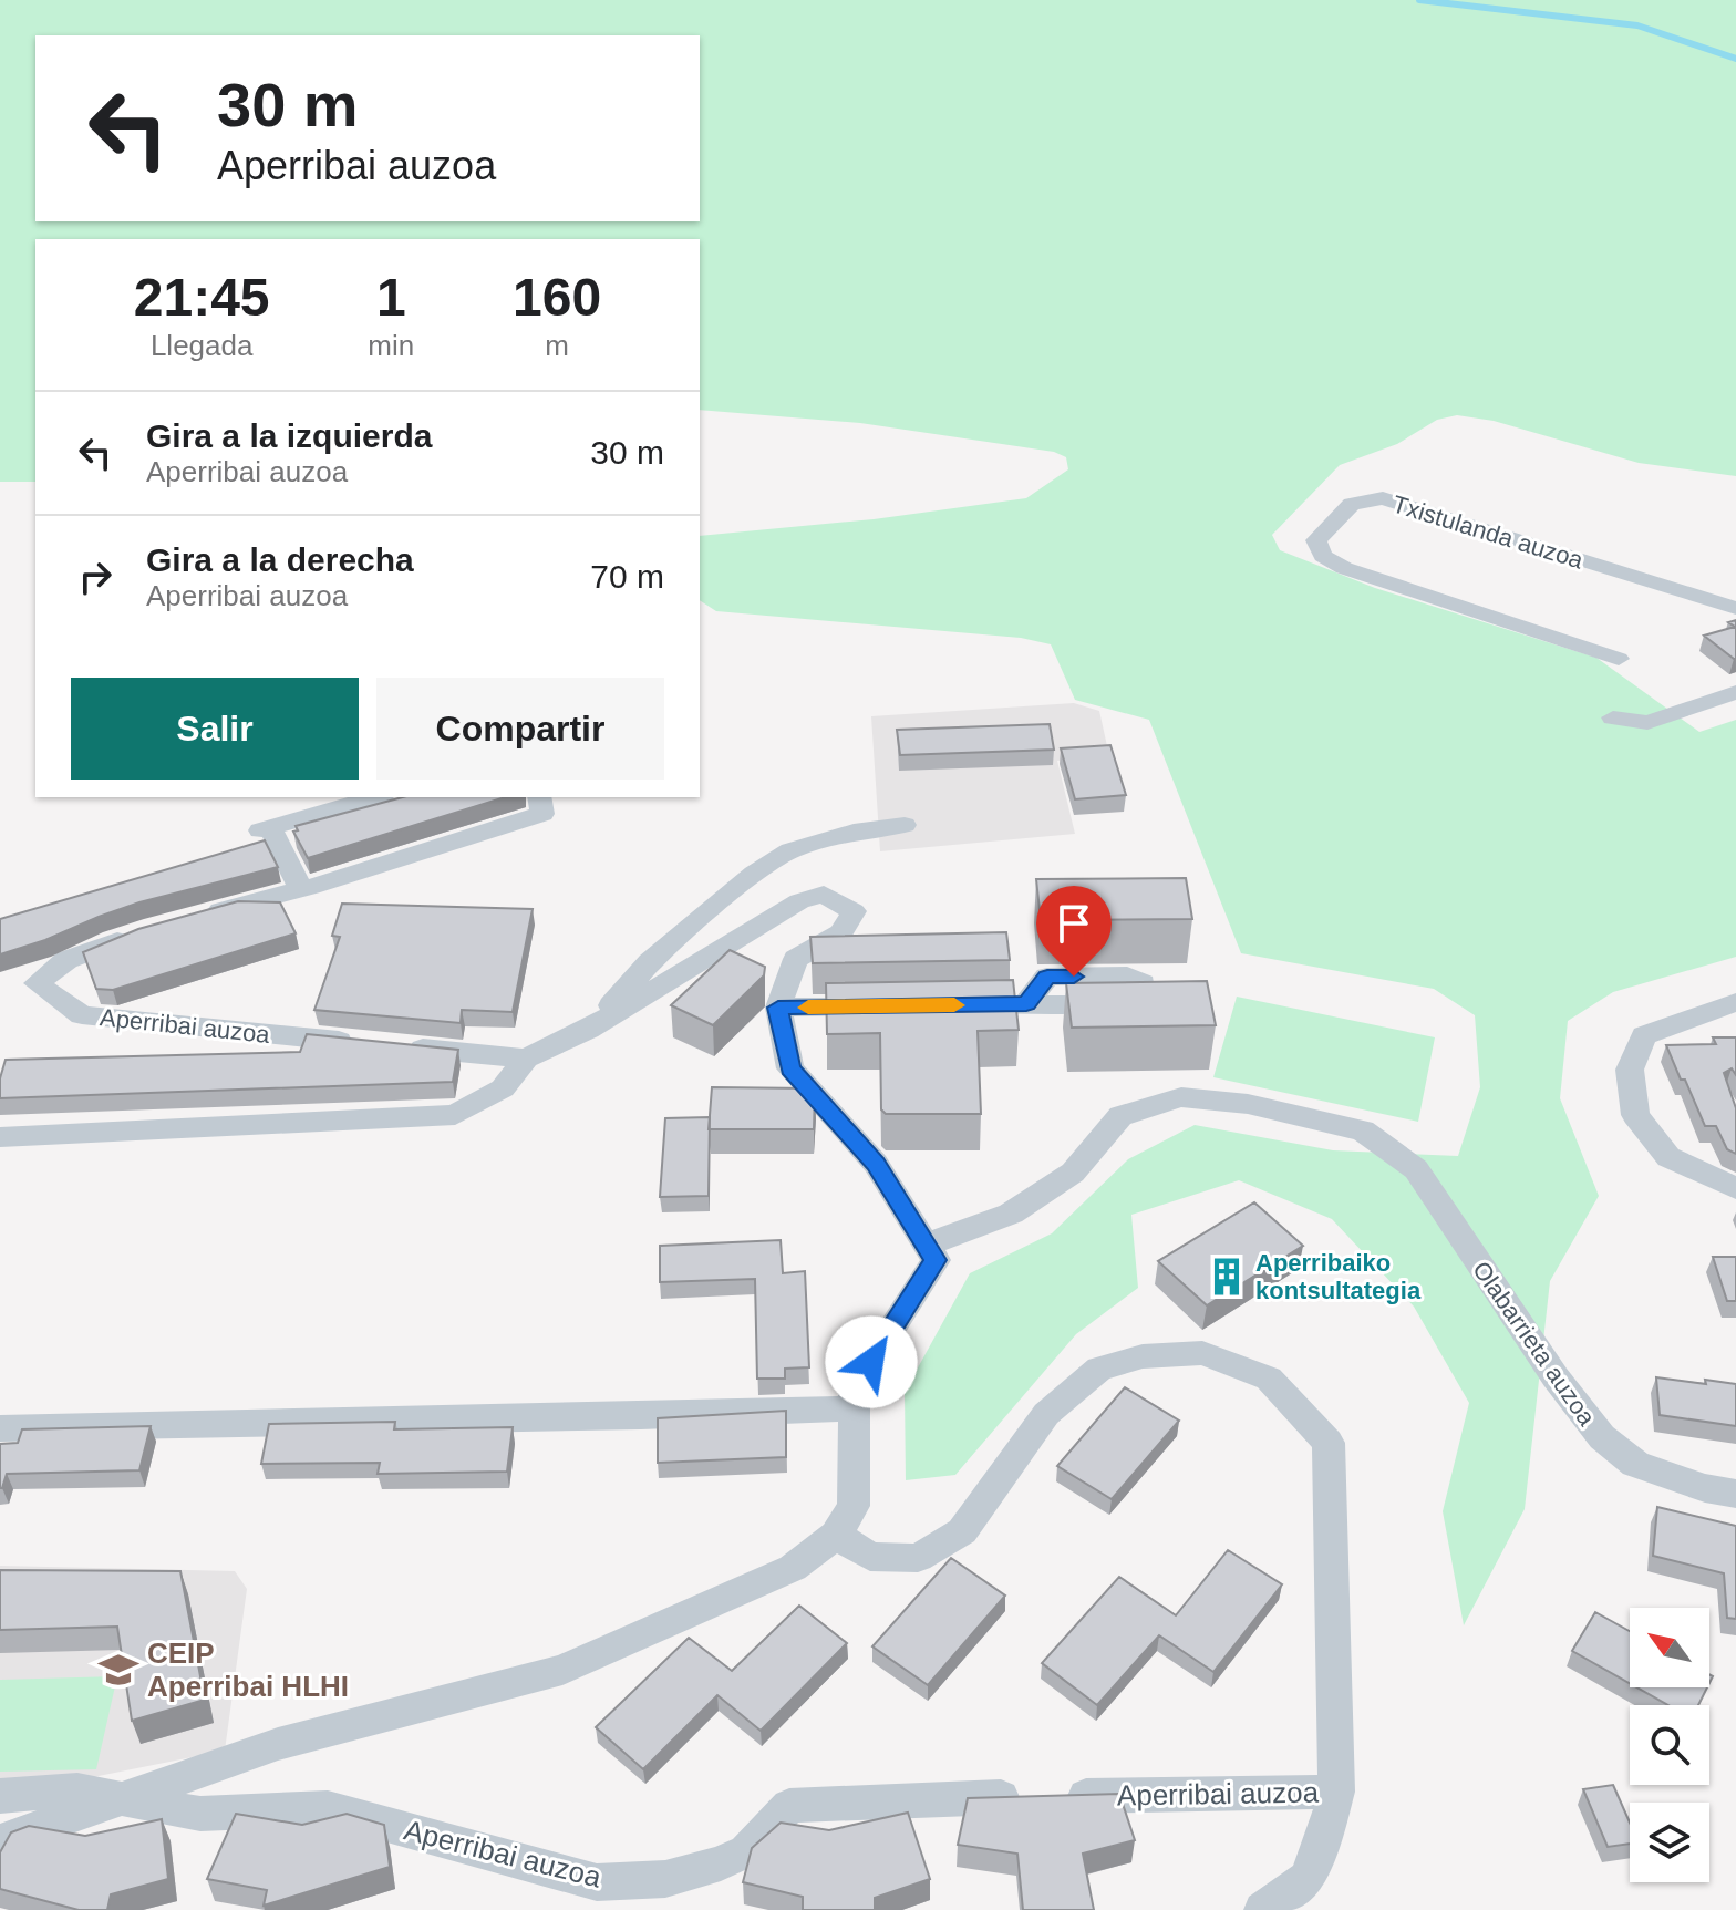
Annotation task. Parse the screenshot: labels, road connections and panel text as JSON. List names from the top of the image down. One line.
{"streets":{"street":["Txistulanda auzoa","Aperribai auzoa","Olabarrieta auzoa"]},"crossings":[["Aperribai auzoa","Olabarrieta auzoa"]],"places":{"building":["Aperribaiko kontsultategia"],"school or university":["CEIP Aperribai HLHI"]},"north":"top left","page":{"turn":["30 m","Aperribai auzoa"],"eta":["21:45","Llegada","1","min","160","m"],"list":[{"name":"Gira a la izquierda","note":"Aperribai auzoa","value":"30 m"},{"name":"Gira a la derecha","note":"Aperribai auzoa","value":"70 m"}],"buttons":["Salir","Compartir"]}}
